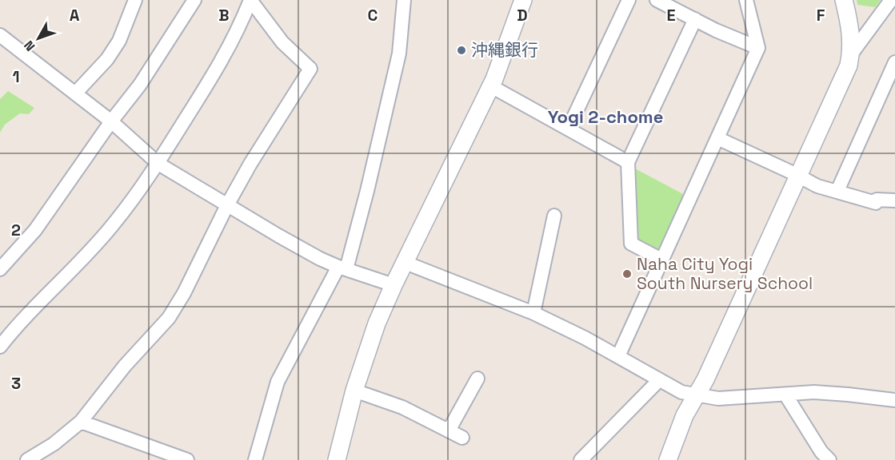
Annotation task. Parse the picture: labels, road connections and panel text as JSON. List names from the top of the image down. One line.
{"districts":["Yogi 2-chome"],"places":["沖縄銀行","Naha City Yogi South Nursery School"],"north":"bottom left","grid":{"columns":["A","B","C","D","E","F"],"rows":["1","2","3"]}}
